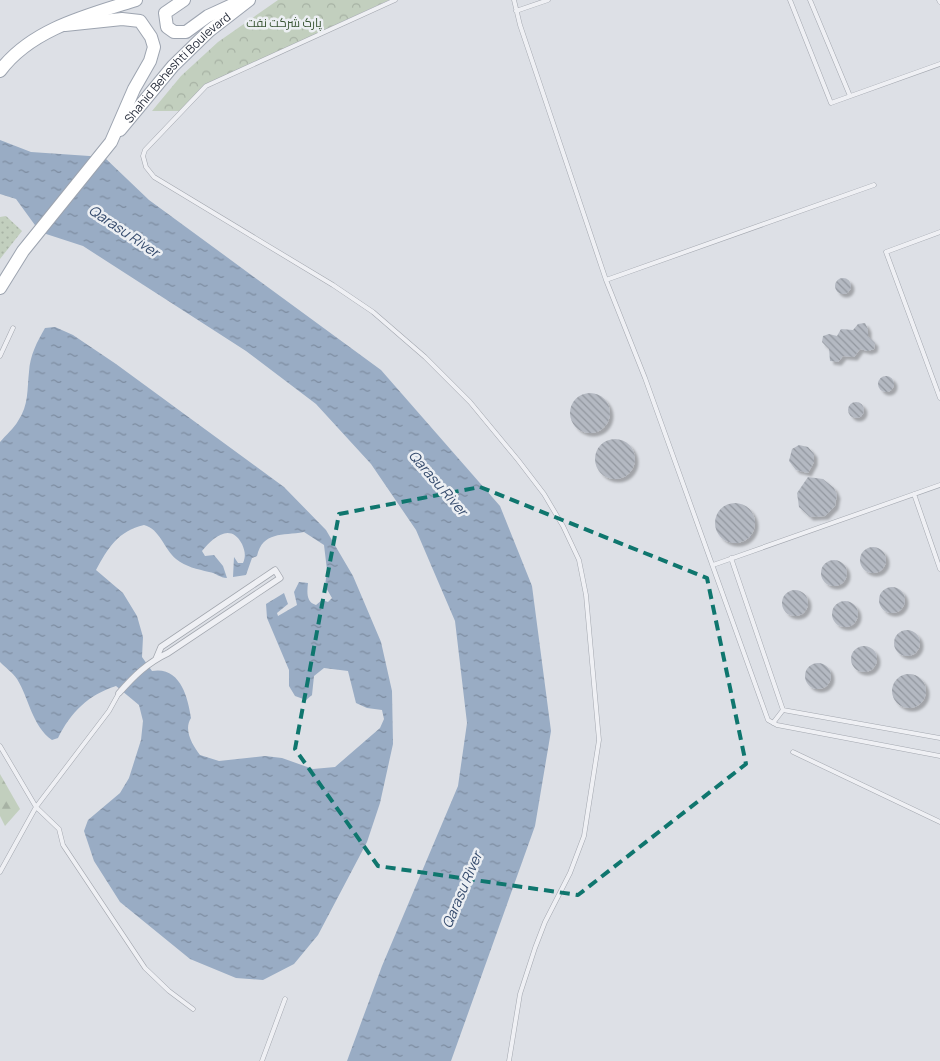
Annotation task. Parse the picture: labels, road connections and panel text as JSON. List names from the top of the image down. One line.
{"streets":{"main road":["Shahid Beheshti Boulevard"]},"water":["Qarasu River"],"parks":["پارک شرکت نفت"]}
